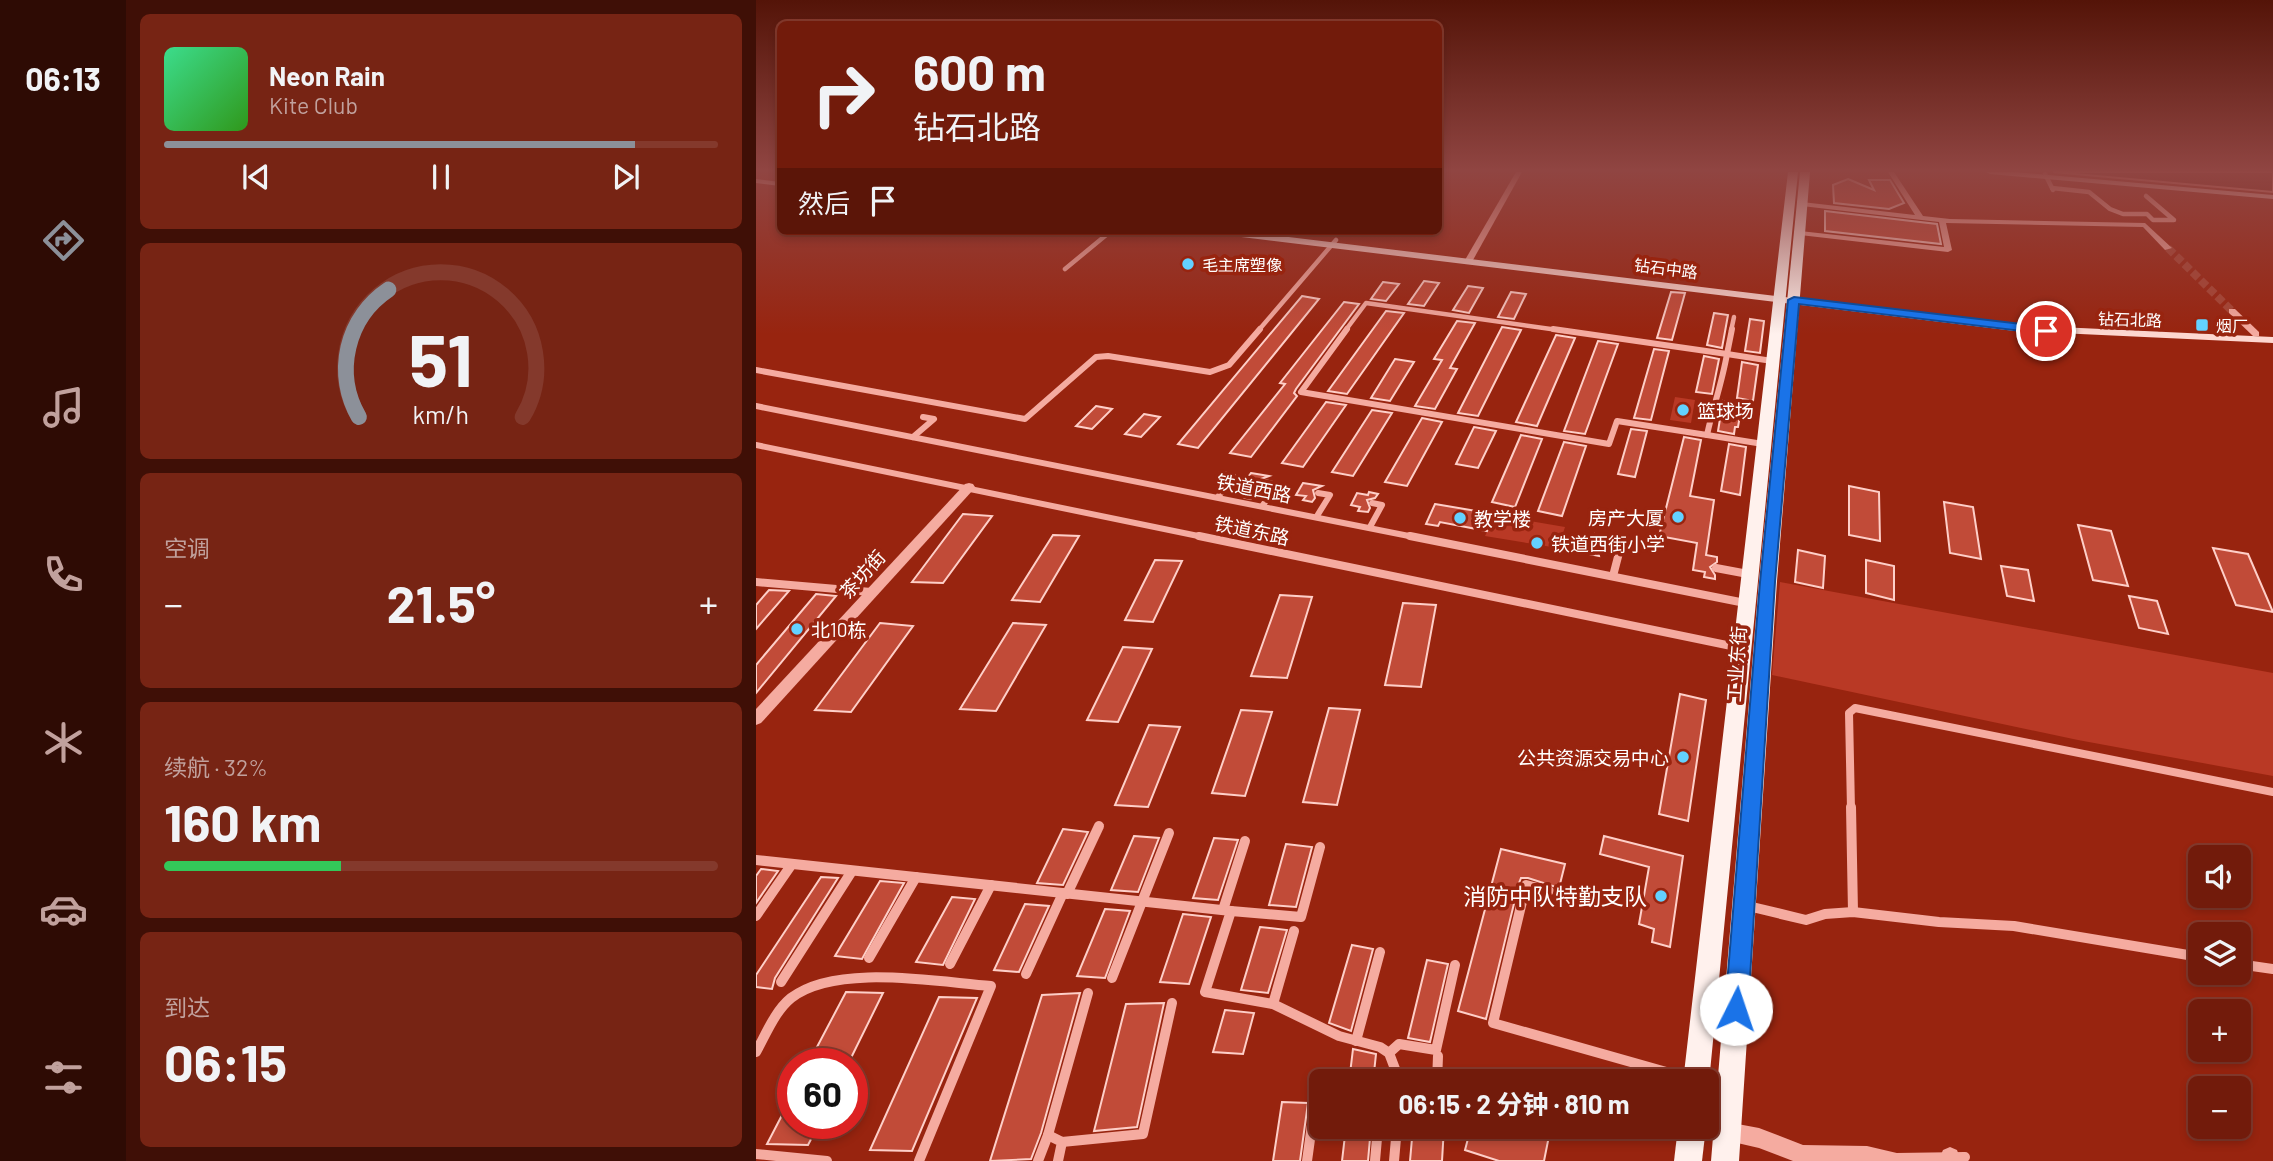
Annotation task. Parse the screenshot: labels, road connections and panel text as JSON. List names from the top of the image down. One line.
{"streets":{"main road":["钻石中路","钻石北路","工业东街"],"street":["铁道西路","铁道东路","茶坊街"]},"crossings":[["钻石中路","钻石北路"],["钻石中路","工业东街"],["钻石北路","工业东街"],["铁道西路","工业东街"],["铁道东路","茶坊街"],["铁道东路","工业东街"]],"places":{"other":["毛主席塑像","篮球场","房产大厦","教学楼","铁道西街小学","北10栋","公共资源交易中心","消防中队特勤支队"],"transit":["烟厂"]},"page":{"tabs":"06:13","turn":["600 m","钻石北路"],"song":["Neon Rain","Kite Club"],"then":"然后","tile":["空调",["续航 · 32%","160 km"],["到达","06:15"]],"heat":["−","21.5°","+"],"map_buttons":["+","−"],"limit":"60","trip":"06:15 · 2 分钟 · 810 m","gauge":["51","km/h"]}}
